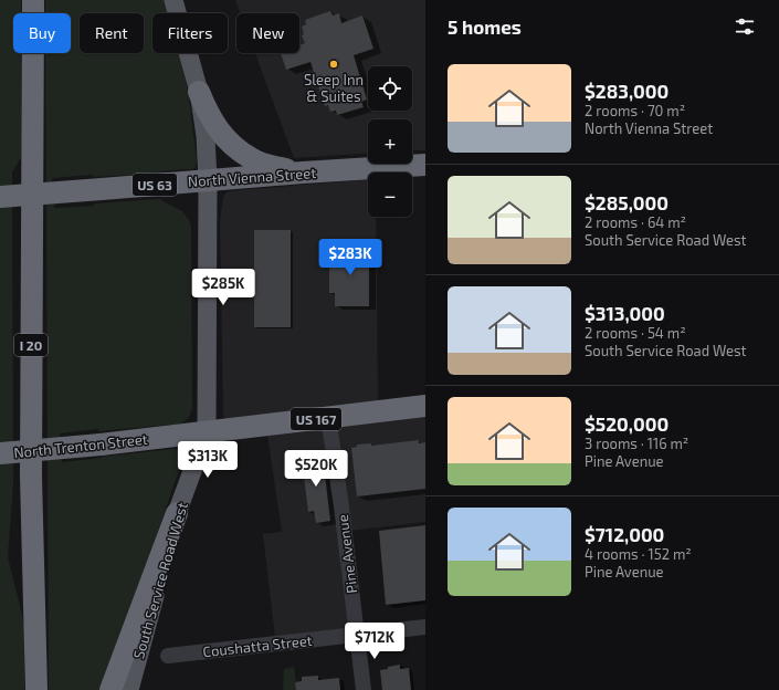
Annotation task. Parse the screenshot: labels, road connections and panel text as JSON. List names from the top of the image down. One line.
{"streets":{"highway":["North Vienna Street","US 63","I 20","US 167","North Trenton Street"],"main road":["South Service Road West"],"street":["Pine Avenue","Coushatta Street"]},"crossings":[["North Vienna Street","South Service Road West"],["North Trenton Street","Pine Avenue"],["North Trenton Street","South Service Road West"],["Pine Avenue","Coushatta Street"]],"places":["Sleep Inn & Suites"],"page":{"heading":"5 homes","chip":["Buy","Rent","Filters","New"],"list":[{"name":"$283,000","note":"2 rooms · 70 m² · North Vienna Street"},{"name":"$285,000","note":"2 rooms · 64 m² · South Service Road West"},{"name":"$313,000","note":"2 rooms · 54 m² · South Service Road West"},{"name":"$520,000","note":"3 rooms · 116 m² · Pine Avenue"},{"name":"$712,000","note":"4 rooms · 152 m² · Pine Avenue"}],"map_buttons":["+","−"],"price":["$283K","$285K","$313K","$520K","$712K"]}}
